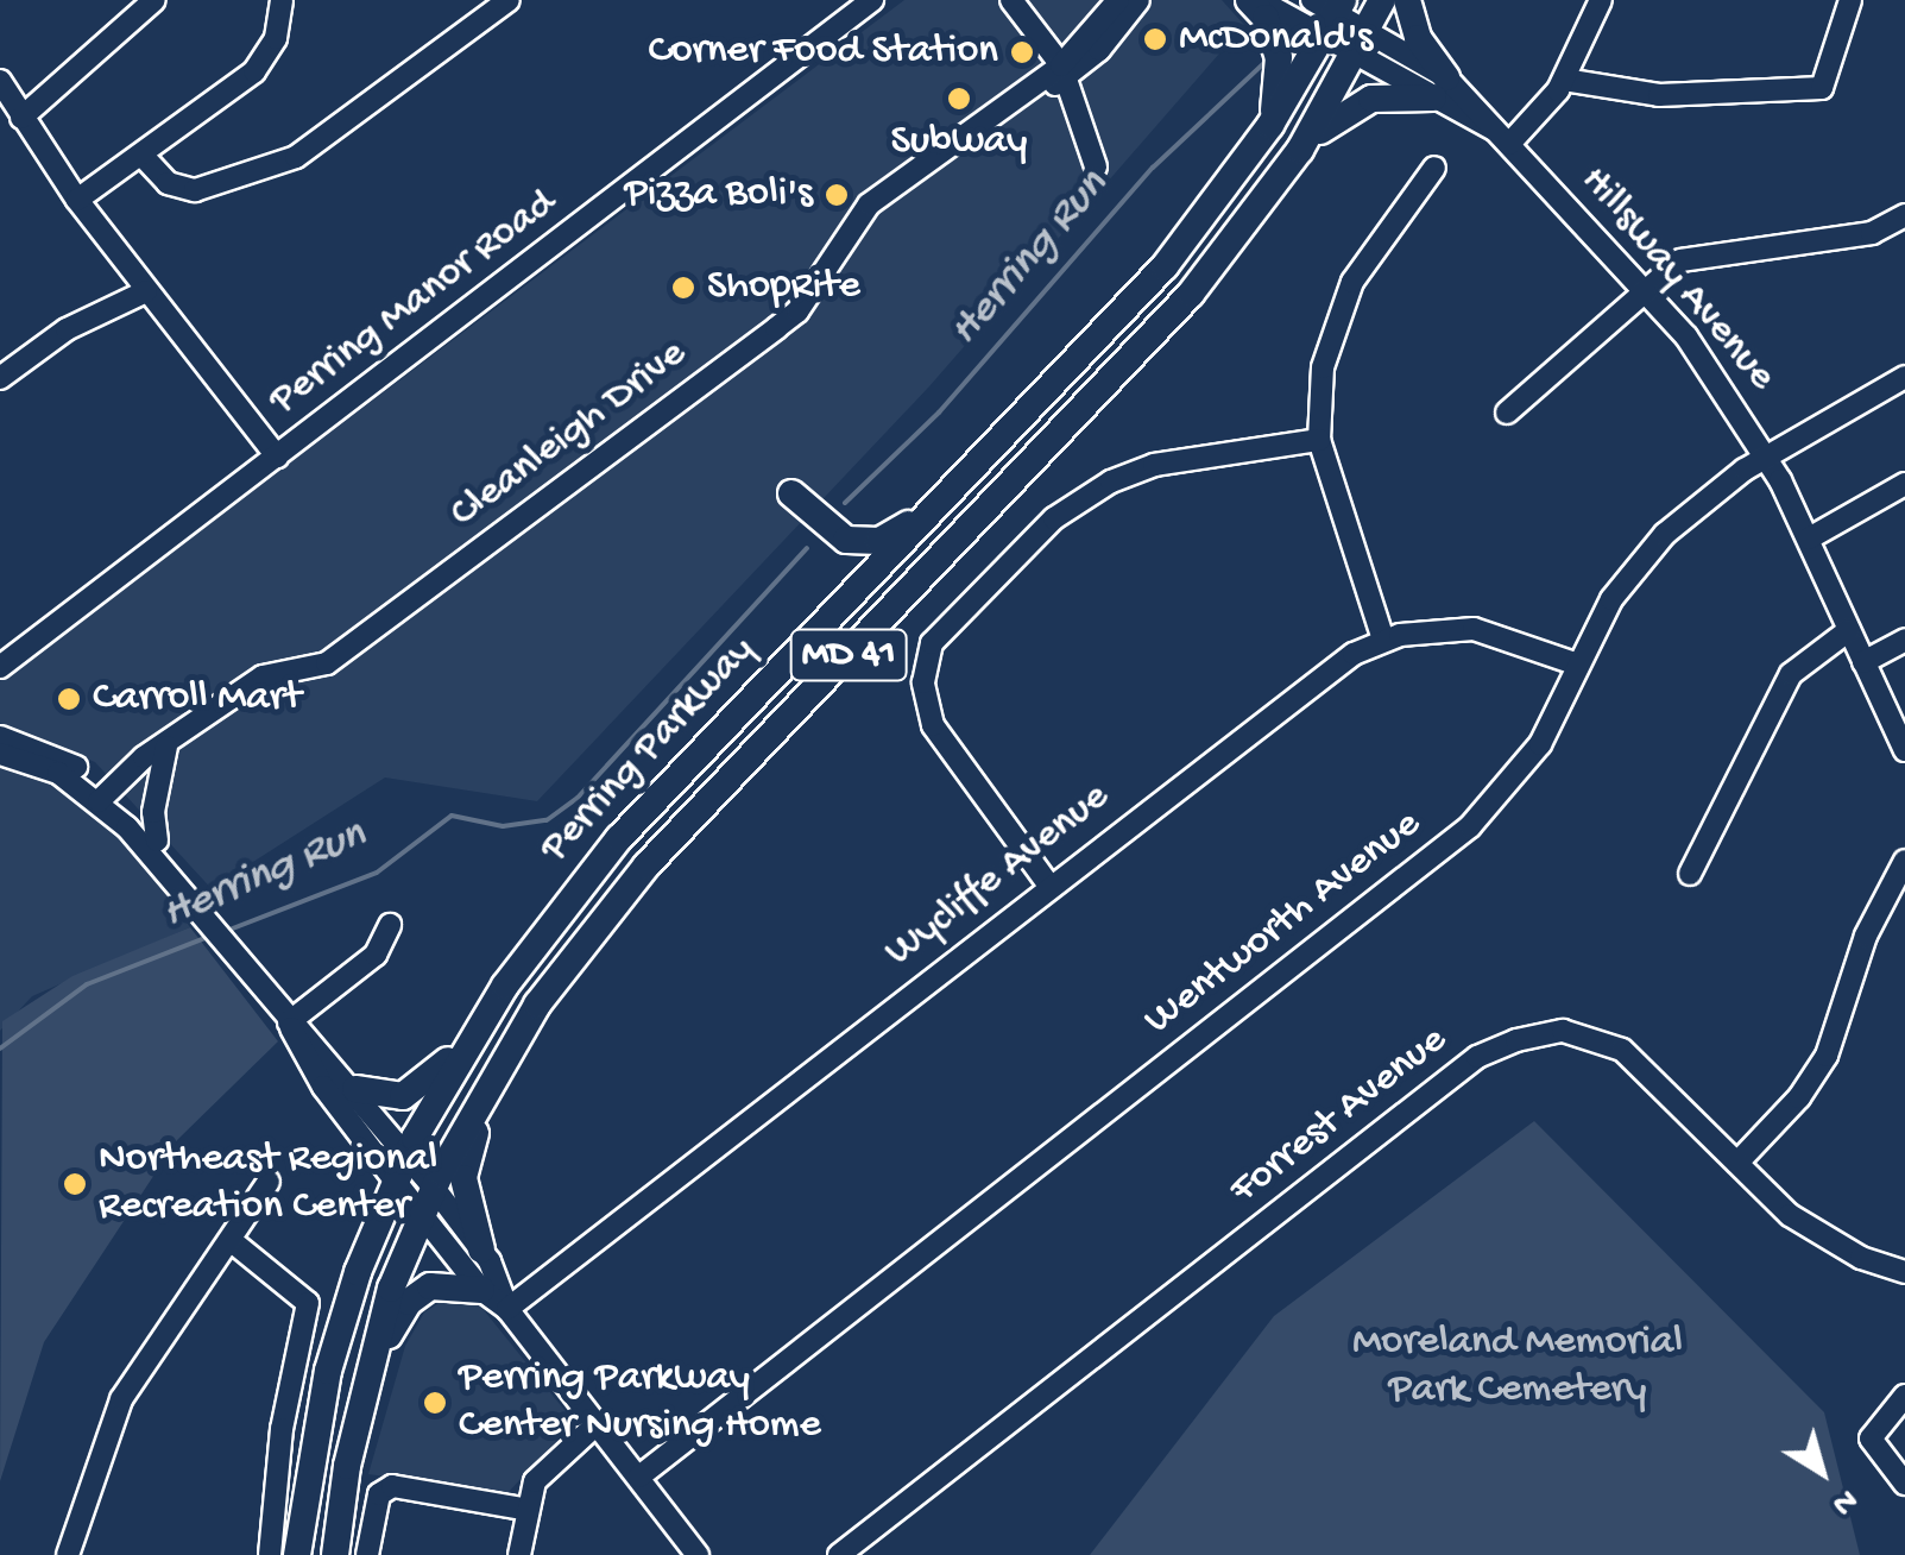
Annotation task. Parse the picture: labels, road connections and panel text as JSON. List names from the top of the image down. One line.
{"streets":{"main road":["MD 41","Perring Parkway"],"street":["Hillsway Avenue","Perring Manor Road","Cleanleigh Drive","Wycliffe Avenue","Wentworth Avenue","Forrest Avenue"]},"crossings":[["Hillsway Avenue","Perring Parkway"],["Hillsway Avenue","Wentworth Avenue"],["Wycliffe Avenue","Wentworth Avenue"]],"water":["Herring Run"],"parks":["Moreland Memorial Park Cemetery"],"places":["McDonald's","Corner Food Station","Subway","Pizza Boli's","ShopRite","Carroll Mart","Northeast Regional Recreation Center","Perring Parkway Center Nursing Home"],"north":"bottom right"}
